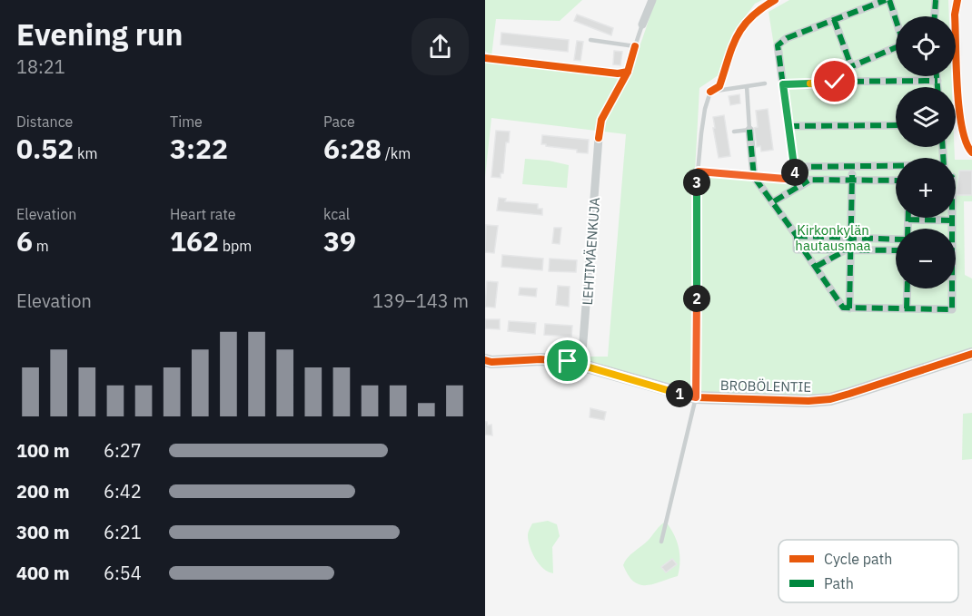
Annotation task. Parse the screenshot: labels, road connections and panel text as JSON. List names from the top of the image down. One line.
{"streets":{"street":["LEHTIMÄENKUJA","BROBÖLENTIE"]},"crossings":[["LEHTIMÄENKUJA","BROBÖLENTIE"]],"parks":["Kirkonkylän hautausmaa"],"legend":["Cycle path","Path"],"page":{"heading":["Evening run","18:21"],"map_buttons":["+","−"],"stats":[["Distance","0.52 km"],["Time","3:22"],["Pace","6:28 /km"],["Elevation","6 m"],["Heart rate","162 bpm"],["kcal","39"]],"pins":["4","3","2","1"],"chart":["Elevation","139–143 m"],"list":[{"name":"100 m","note":"6:27"},{"name":"200 m","note":"6:42"},{"name":"300 m","note":"6:21"},{"name":"400 m","note":"6:54"}]}}
